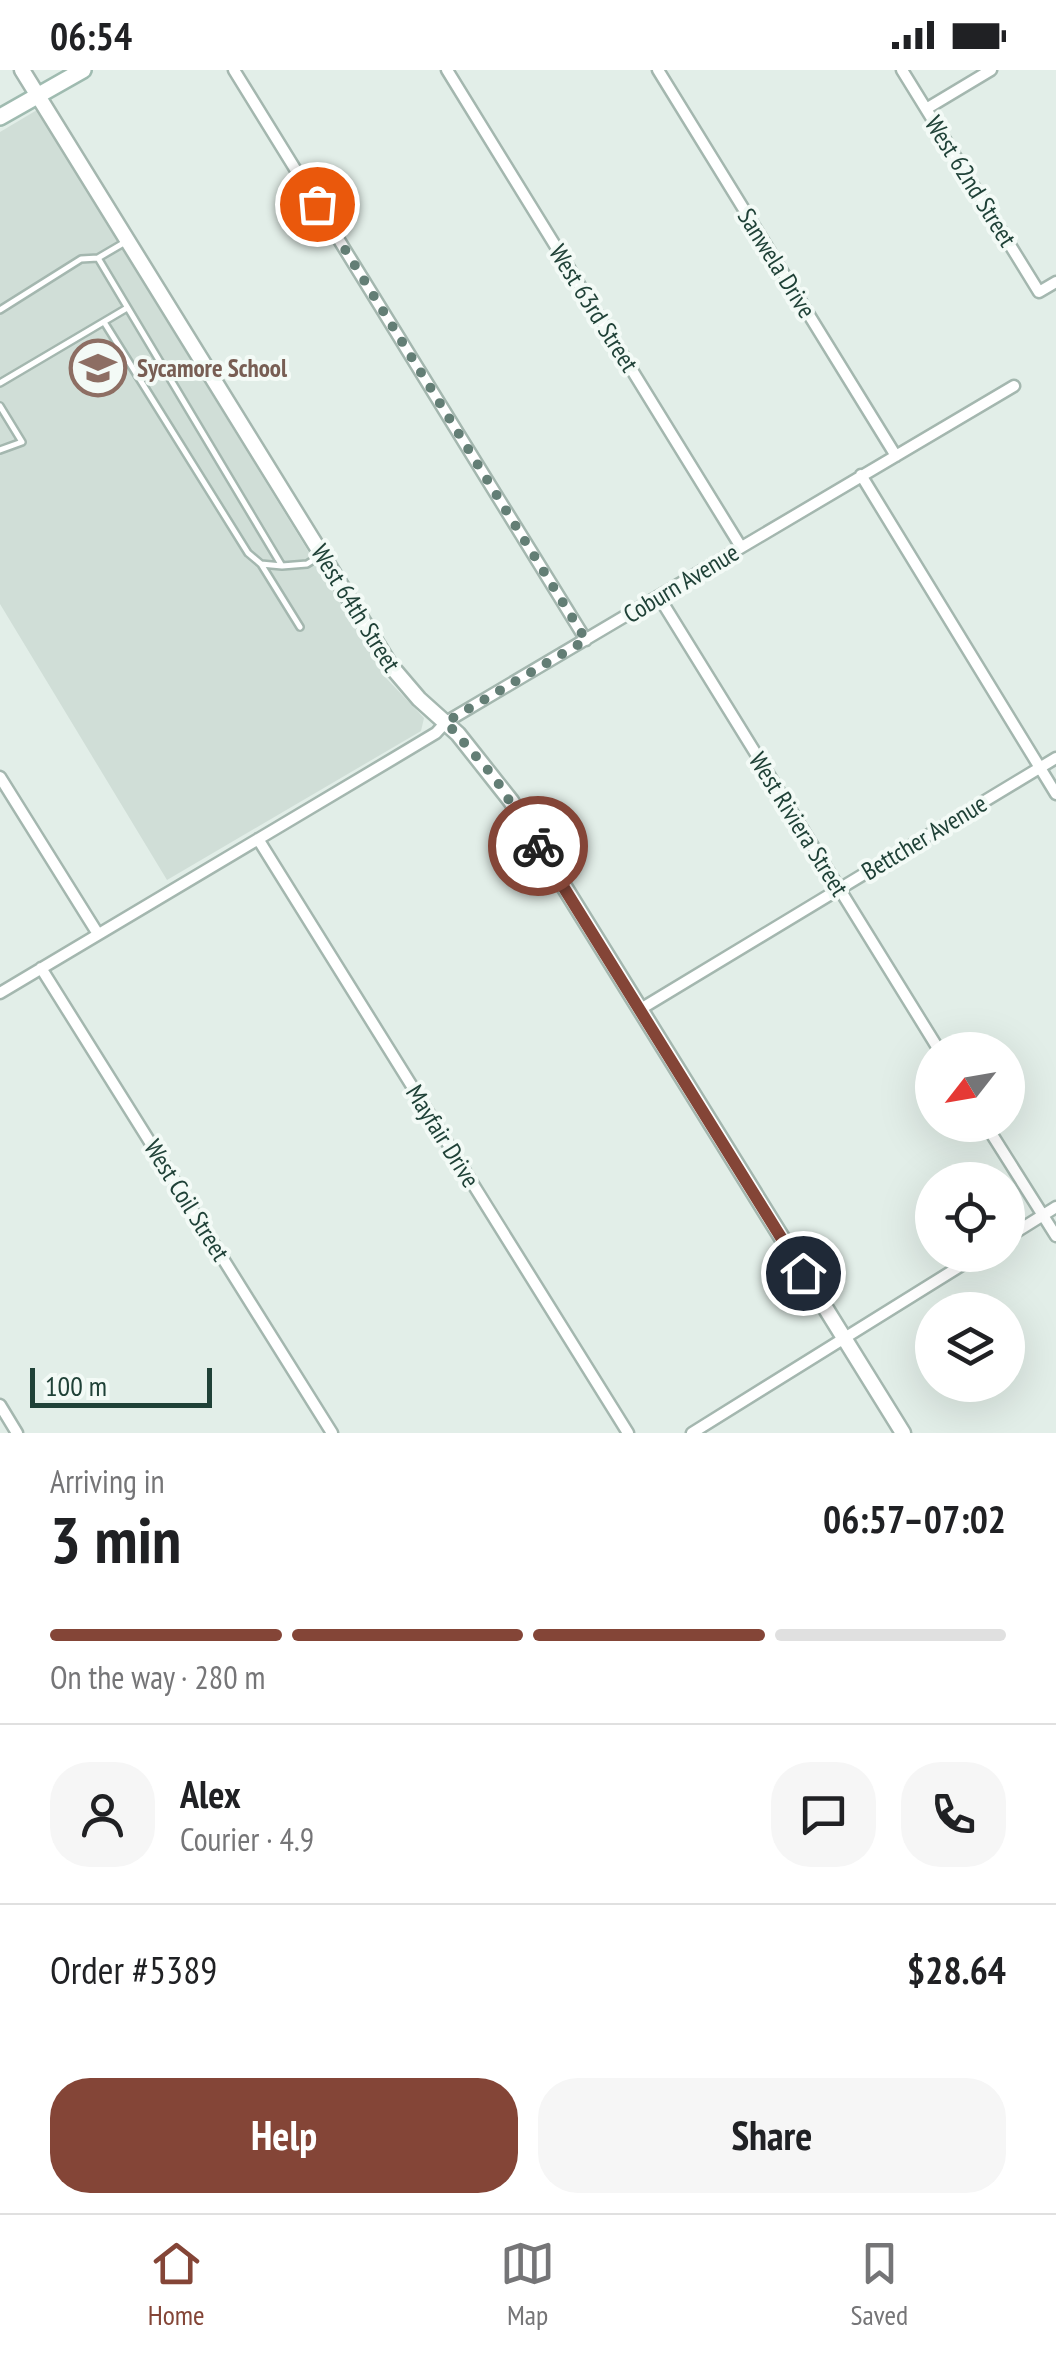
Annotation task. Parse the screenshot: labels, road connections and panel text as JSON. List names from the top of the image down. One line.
{"streets":{"street":["West 62nd Street","Sanwela Drive","West 63rd Street","Coburn Avenue","West 64th Street","West Riviera Street","Bettcher Avenue","Mayfair Drive","West Coil Street"]},"crossings":[["Sanwela Drive","Coburn Avenue"],["West 63rd Street","Coburn Avenue"],["Coburn Avenue","West 64th Street"],["Coburn Avenue","West Riviera Street"],["Coburn Avenue","Mayfair Drive"],["Coburn Avenue","West Coil Street"],["West 64th Street","Bettcher Avenue"],["West Riviera Street","Bettcher Avenue"]],"places":{"school or university":["Sycamore School"]},"scale_bar":"100 m","north":"bottom left","page":{"status":"06:54","scale":"100 m","heading":["3 min","Arriving in","06:57–07:02"],"panel":["Alex","Courier · 4.9","Order #5389","$28.64"],"bar":"On the way · 280 m","buttons":["Help","Share"],"tabs":["Home","Map","Saved"]}}
